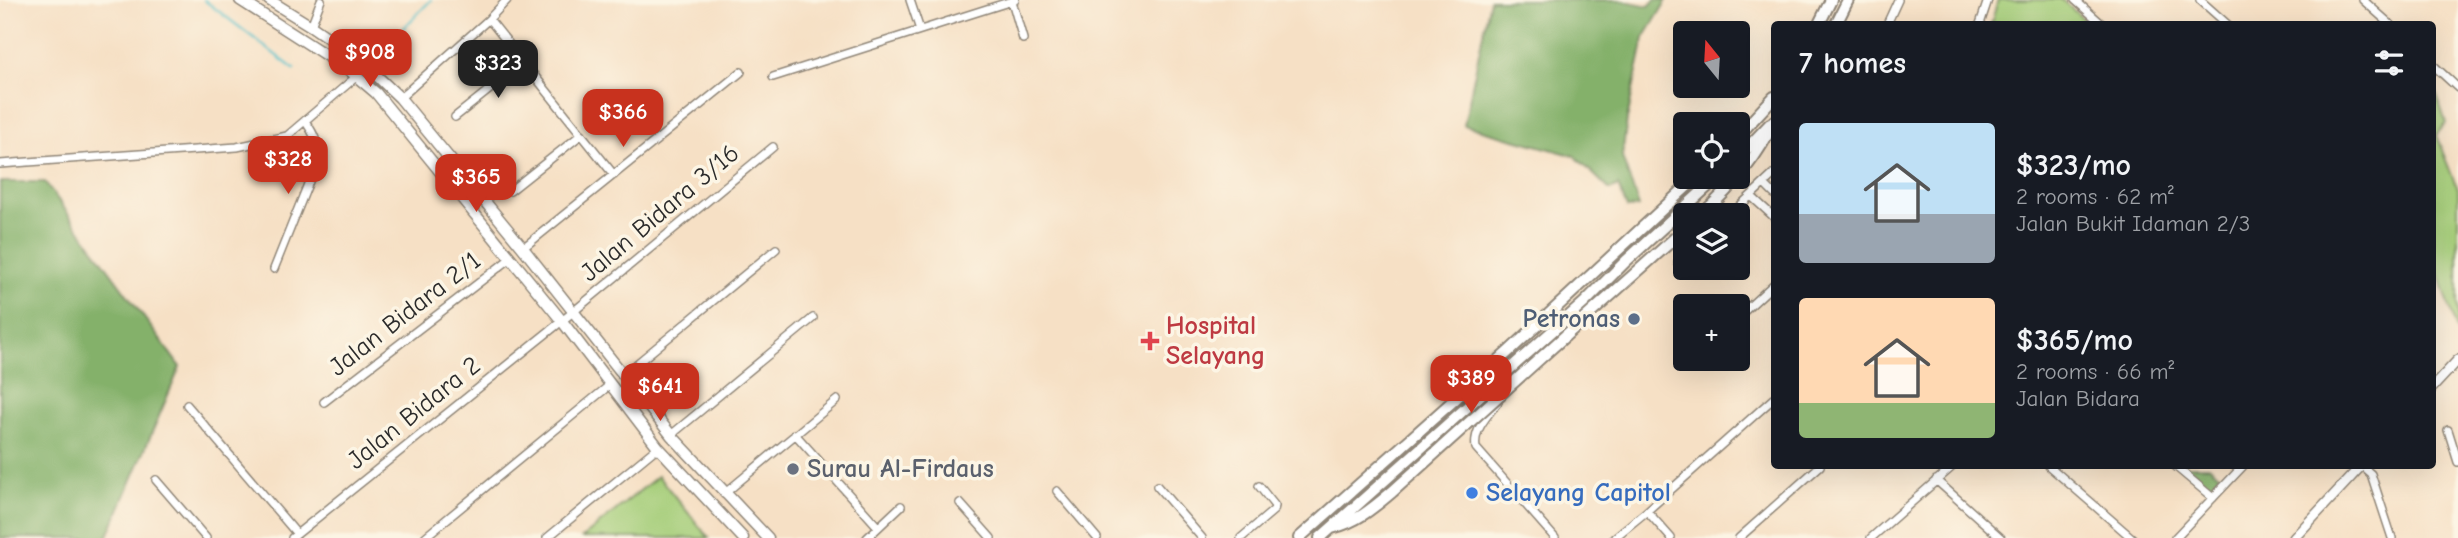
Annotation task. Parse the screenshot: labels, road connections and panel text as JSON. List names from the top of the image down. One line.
{"streets":{"street":["Jalan Bidara 3/16","Jalan Bidara 2/1","Jalan Bidara 2"]},"crossings":[["Jalan Bidara 3/16","Jalan Bidara 2"]],"places":{"other":["Petronas","Surau Al-Firdaus","Selayang Capitol"],"health":["Hospital Selayang"]},"north":"top","page":{"map_buttons":"+","heading":"7 homes","price":["$908","$323","$366","$328","$365","$389","$641"],"list":[{"name":"$323/mo","note":"2 rooms · 62 m² · Jalan Bukit Idaman 2/3"},{"name":"$365/mo","note":"2 rooms · 66 m² · Jalan Bidara"}]}}
